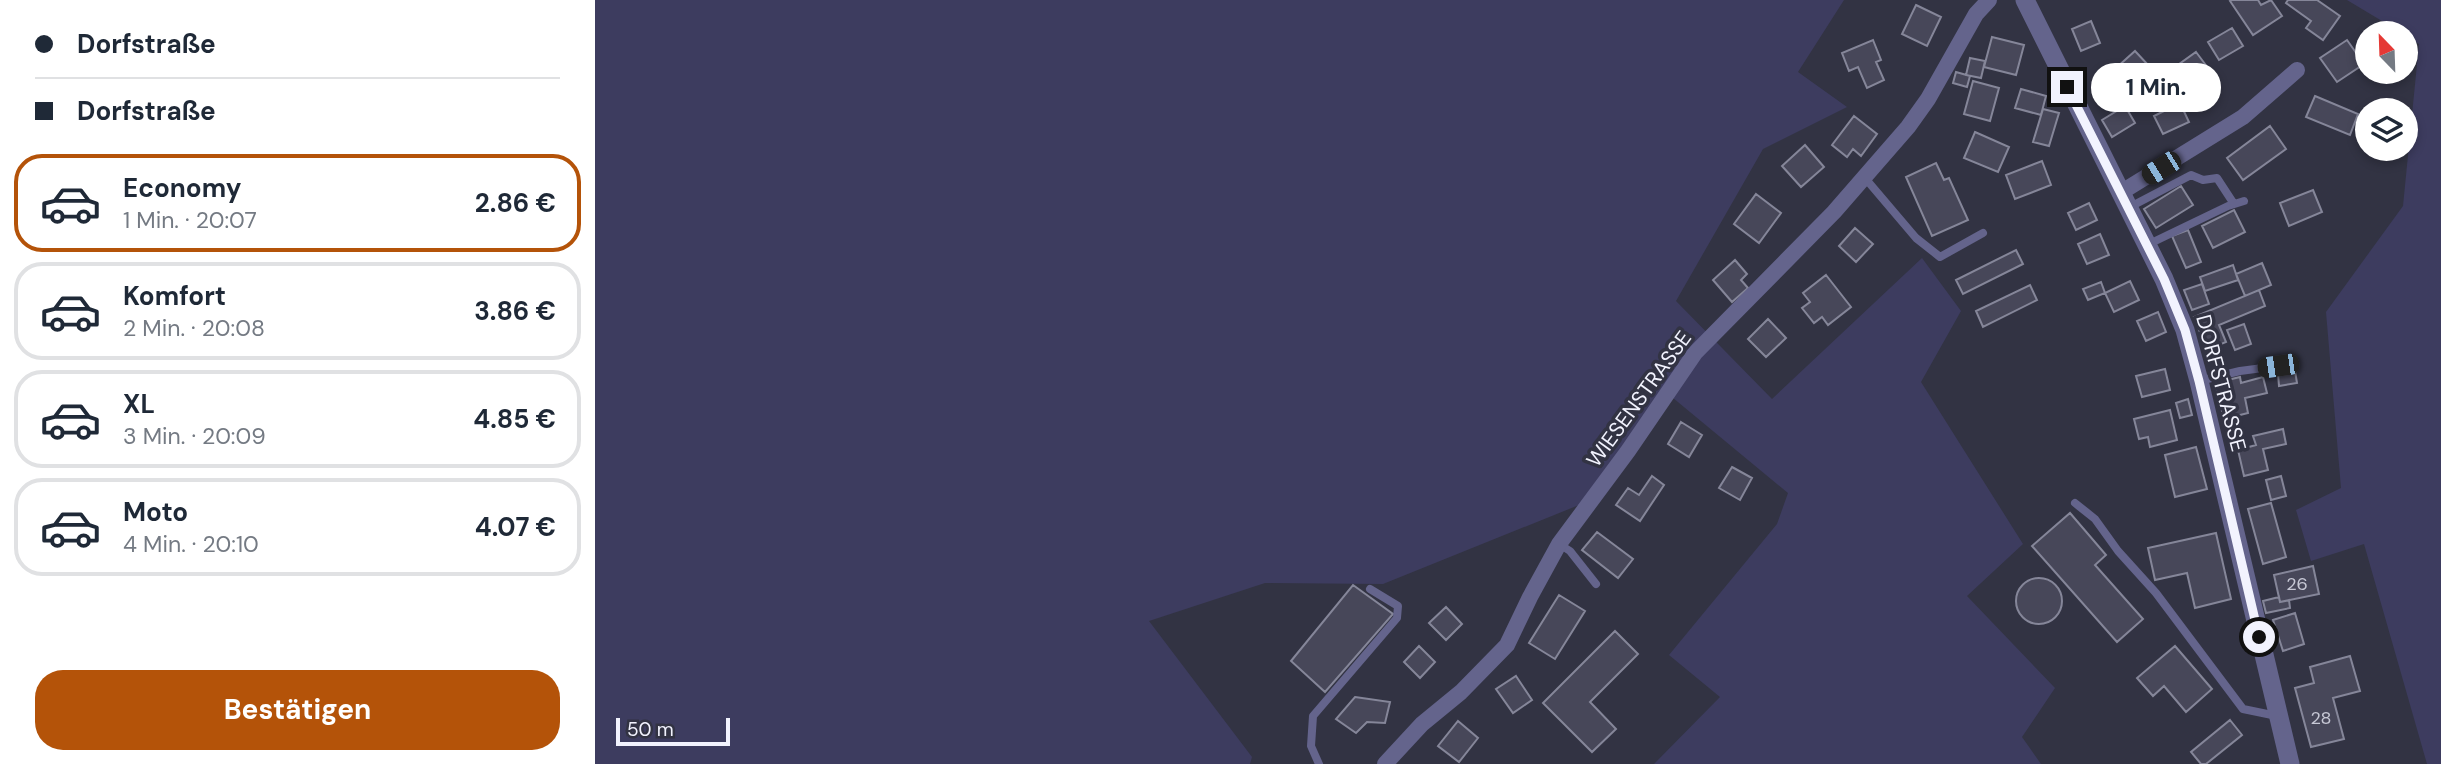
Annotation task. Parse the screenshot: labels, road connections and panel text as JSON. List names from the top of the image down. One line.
{"streets":{"street":["DORFSTRASSE","WIESENSTRASSE"]},"house_numbers":["26","28"],"scale_bar":"50 m","north":"top left","page":{"banner":["Dorfstraße","Dorfstraße"],"bubble":"1 Min.","list":[{"name":"Economy","note":"1 Min. · 20:07","value":"2.86 €"},{"name":"Komfort","note":"2 Min. · 20:08","value":"3.86 €"},{"name":"XL","note":"3 Min. · 20:09","value":"4.85 €"},{"name":"Moto","note":"4 Min. · 20:10","value":"4.07 €"}],"buttons":"Bestätigen","scale":"50 m"}}
